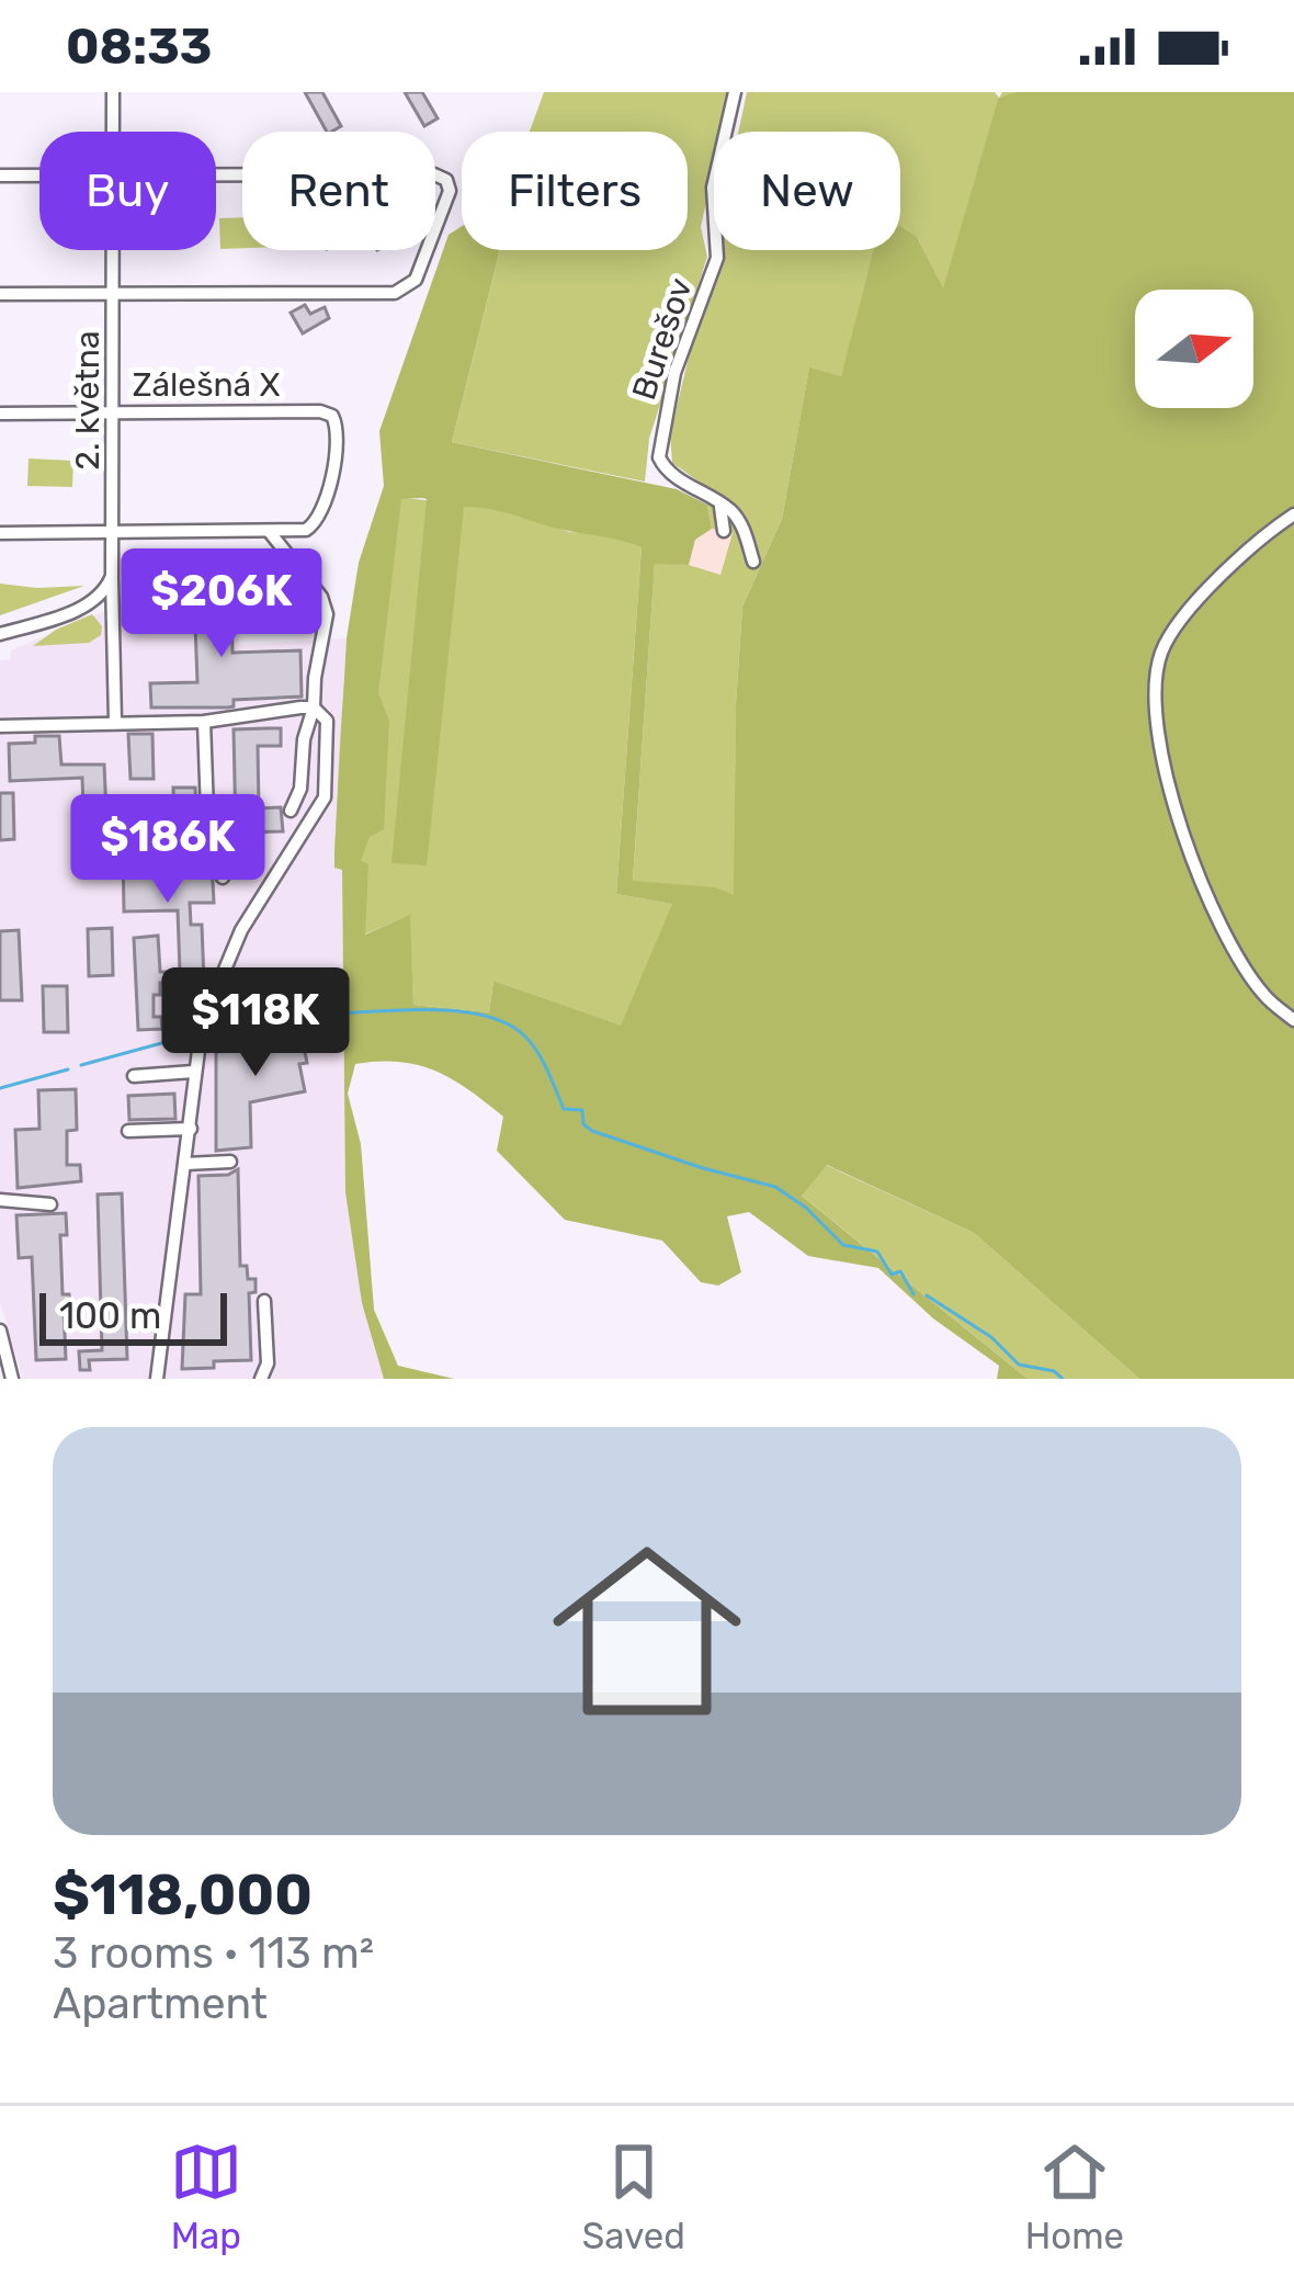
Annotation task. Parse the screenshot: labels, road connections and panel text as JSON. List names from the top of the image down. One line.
{"streets":{"street":["Burešov","Zálešná X","2. května"]},"crossings":[["Zálešná X","2. května"]],"scale_bar":"100 m","north":"right","page":{"status":"08:33","chip":["Buy","Rent","Filters","New"],"price":["$206K","$186K","$118K"],"scale":"100 m","list":[{"name":"$118,000","note":"3 rooms · 113 m² · Apartment"}],"tabs":["Map","Saved","Home"]}}
